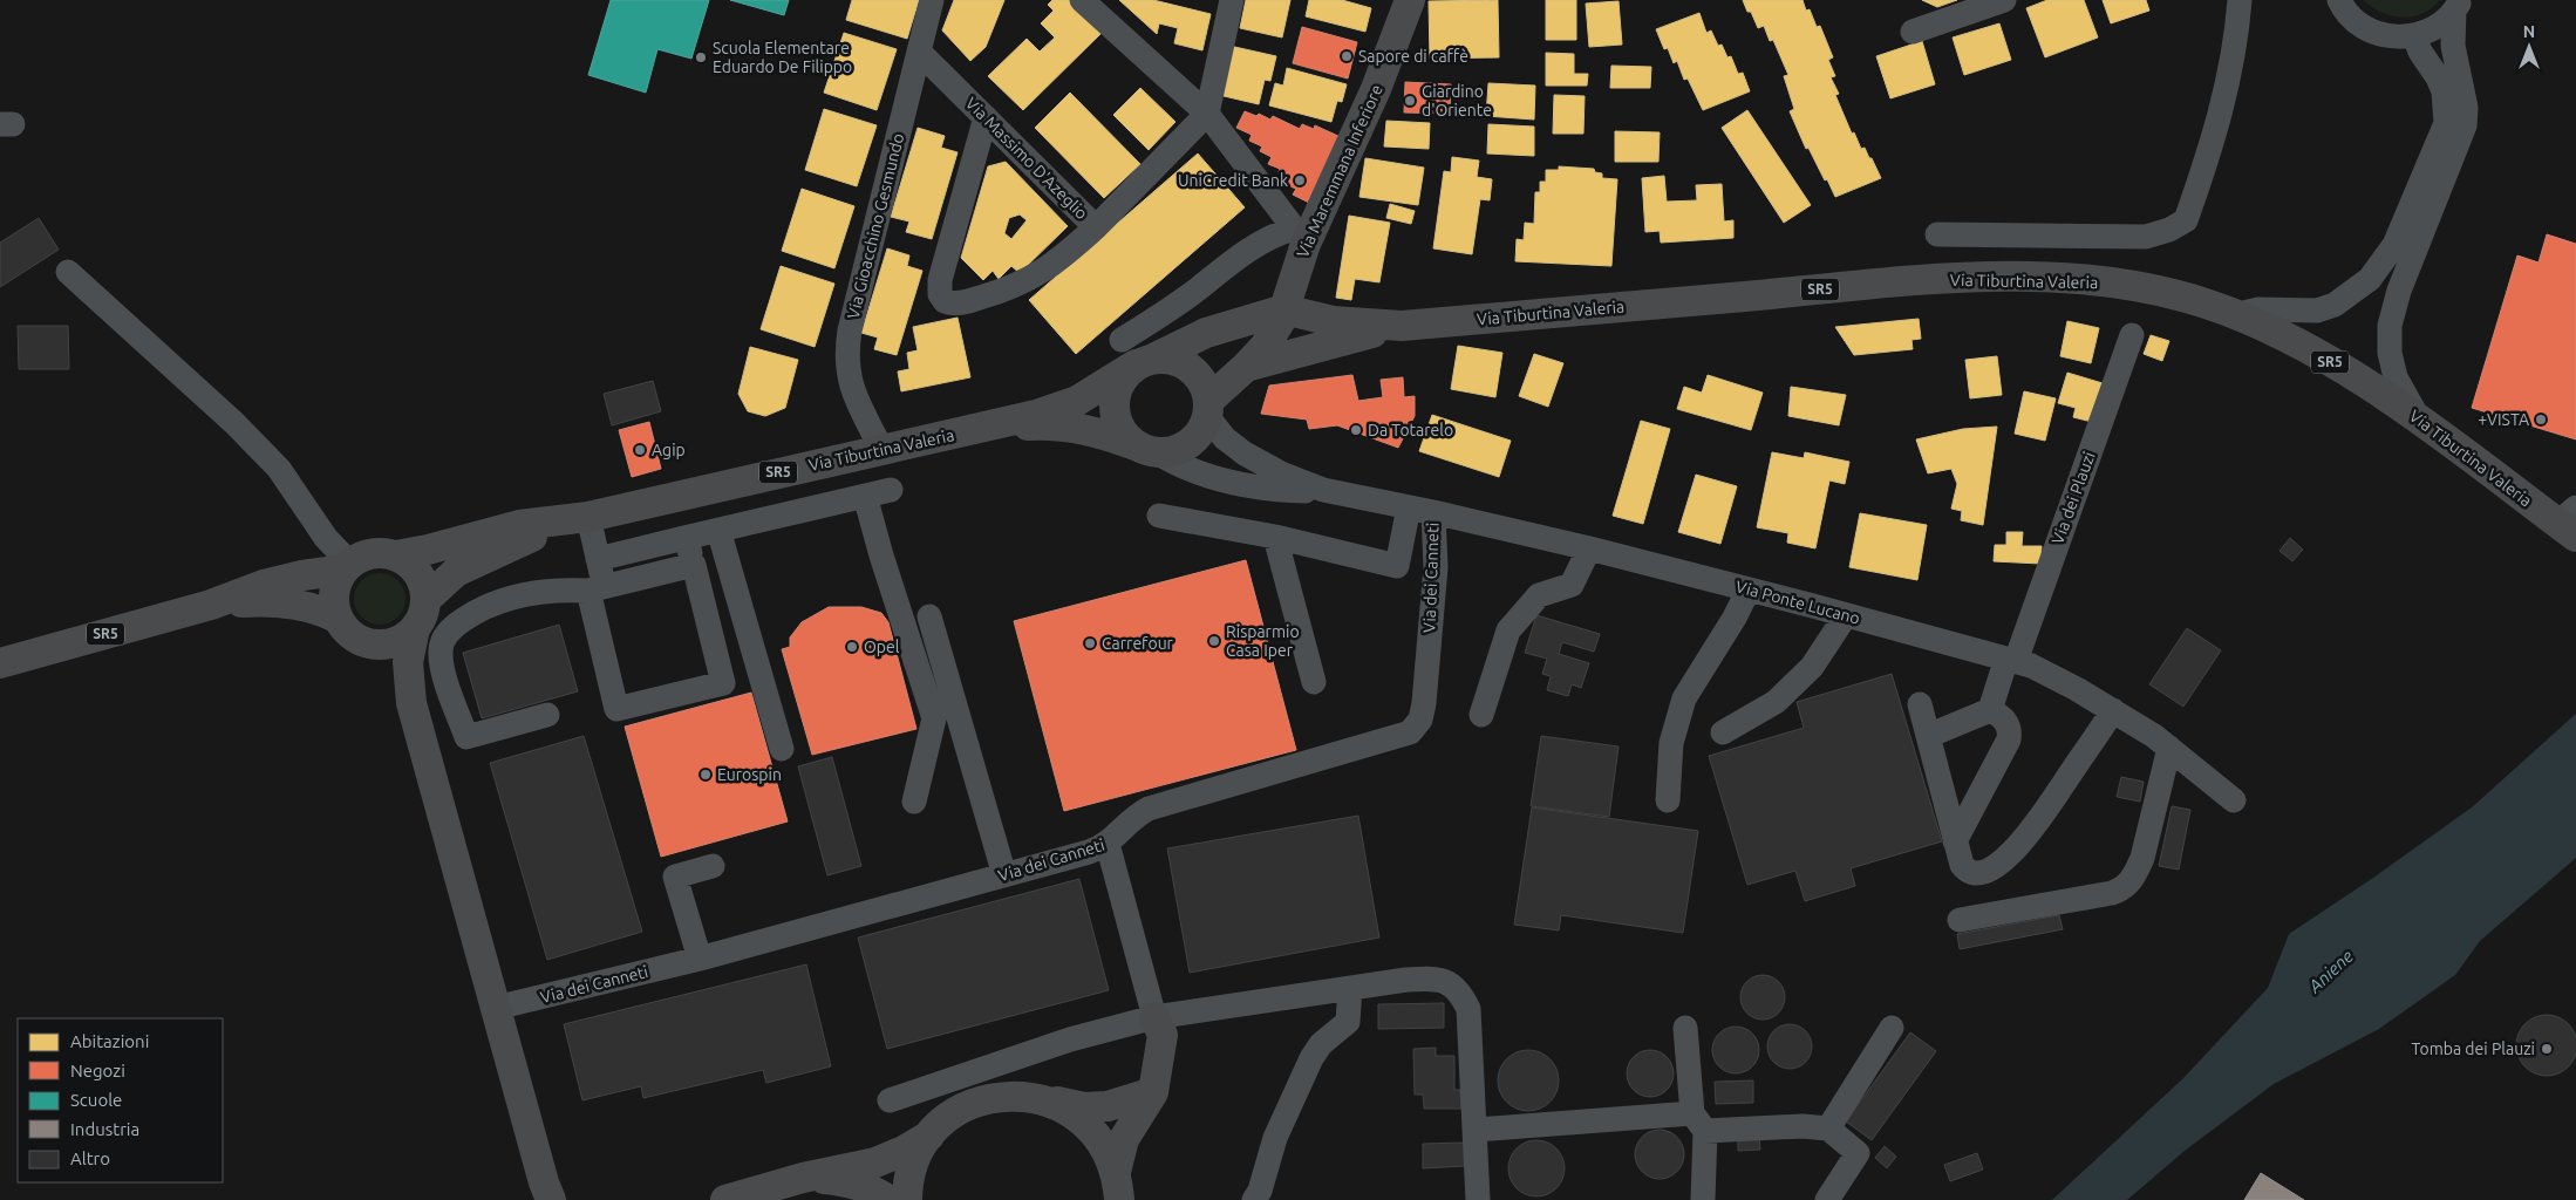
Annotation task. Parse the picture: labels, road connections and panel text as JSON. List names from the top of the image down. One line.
{"streets":{"main road":["Via Maremmana Inferiore","Via Tiburtina Valeria","SR5"],"street":["Via Massimo D'Azeglio","Via Gioacchino Gesmundo","Via dei Plauzi","Via dei Canneti","Via Ponte Lucano"]},"crossings":[["Via Massimo D'Azeglio","Via Gioacchino Gesmundo"],["Via Maremmana Inferiore","Via Tiburtina Valeria"],["Via Gioacchino Gesmundo","Via Tiburtina Valeria"],["Via Tiburtina Valeria","Via Ponte Lucano"],["Via dei Plauzi","Via Ponte Lucano"],["Via dei Canneti","Via Ponte Lucano"]],"water":["Aniene"],"places":["Sapore di caffè","Scuola Elementare Eduardo De Filippo","Giardino d'Oriente","UniCredit Bank","+VISTA","Da Totarelo","Agip","Risparmio Casa Iper","Carrefour","Opel","Eurospin","Tomba dei Plauzi"],"legend":["Abitazioni","Negozi","Scuole","Industria","Altro"],"north":"top"}
